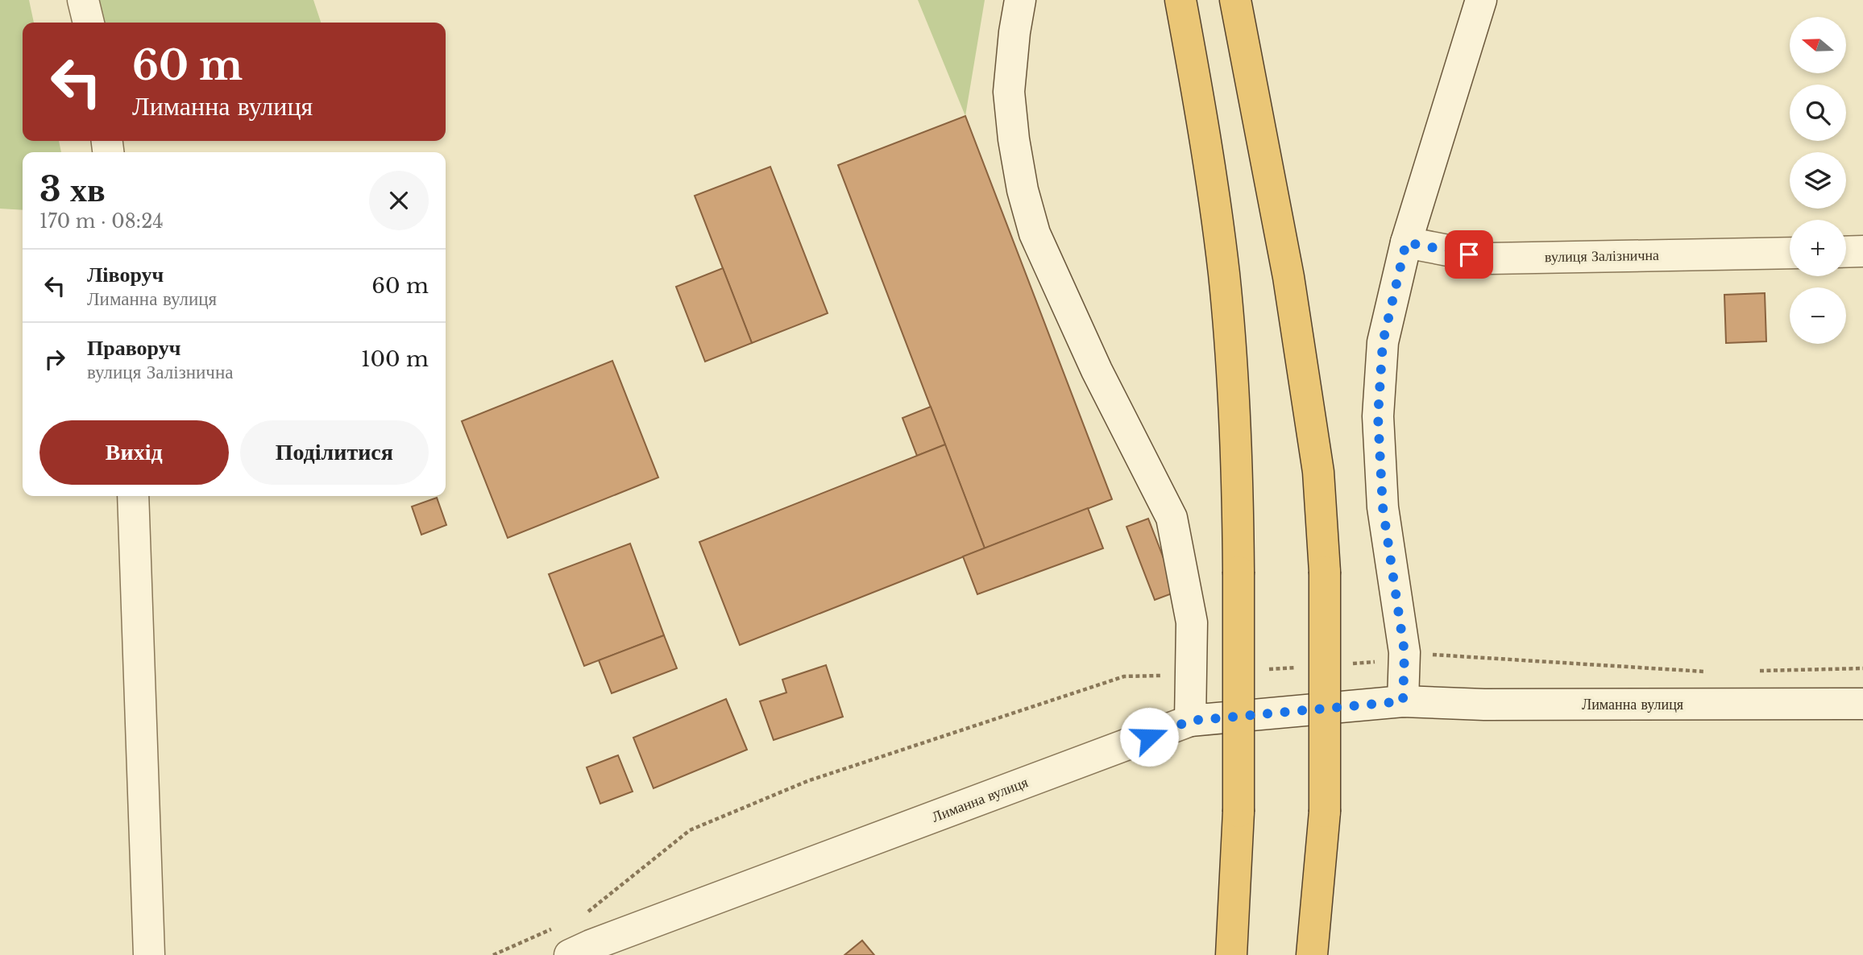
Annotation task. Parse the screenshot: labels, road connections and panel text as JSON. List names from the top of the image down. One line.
{"streets":{"main road":["вулиця Залізнична","Лиманна вулиця"]},"north":"left","page":{"map_buttons":["+","−"],"turn":["60 m","Лиманна вулиця"],"heading":["3 хв","170 m · 08:24"],"list":[{"name":"Ліворуч","note":"Лиманна вулиця","value":"60 m"},{"name":"Праворуч","note":"вулиця Залізнична","value":"100 m"}],"buttons":["Вихід","Поділитися"]}}
